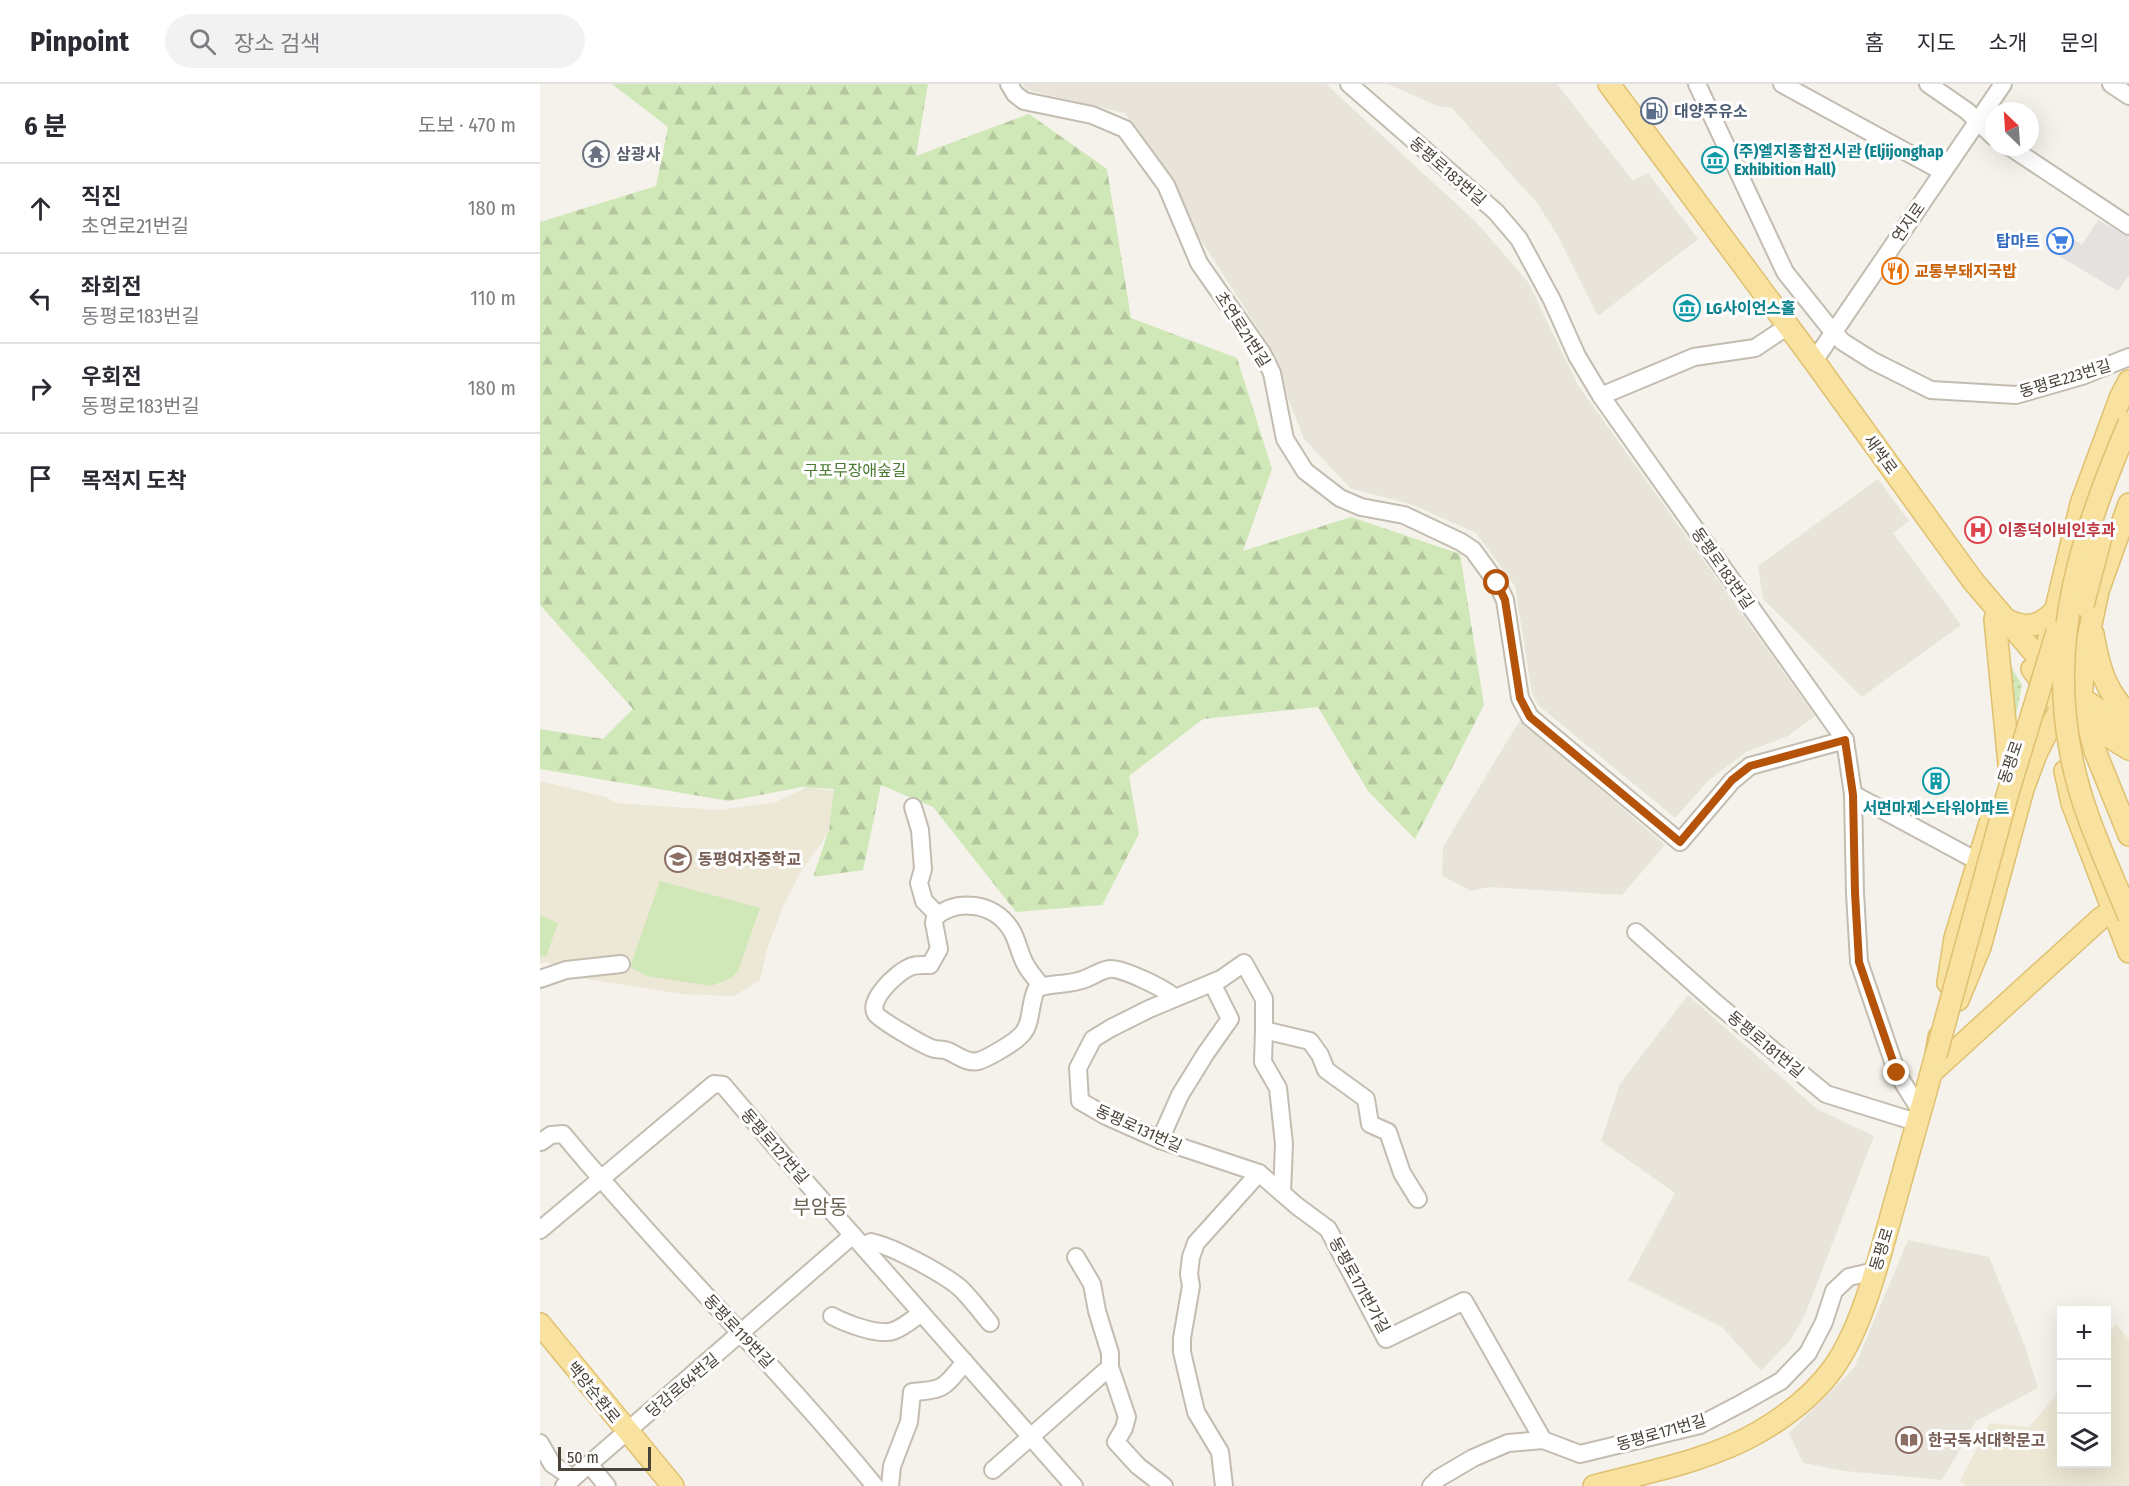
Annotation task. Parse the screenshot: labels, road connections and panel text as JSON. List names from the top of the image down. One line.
{"streets":{"main road":["새싹로","동평로","백양순환로"],"street":["동평로183번길","연지로","초연로21번길","동평로223번길","동평로181번길","동평로131번길","동평로127번길","동평로171번가길","동평로119번길","당감로64번길","동평로171번길"]},"crossings":[["동평로183번길","초연로21번길"],["동평로183번길","동평로"],["동평로183번길","동평로181번길"],["연지로","동평로223번길"],["연지로","새싹로"],["새싹로","동평로"],["동평로","동평로181번길"],["동평로","동평로171번길"],["동평로131번길","동평로171번가길"],["동평로127번길","동평로119번길"],["동평로127번길","당감로64번길"],["동평로171번가길","동평로171번길"],["동평로119번길","당감로64번길"],["당감로64번길","백양순환로"]],"districts":["부암동"],"parks":["구포무장애숲길"],"places":{"fuel station":["대양주유소"],"temple":["삼광사"],"museum":["(주)엘지종합전시관 (Eljijonghap Exhibition Hall)","LG사이언스홀"],"supermarket":["탑마트"],"restaurant":["교통부돼지국밥"],"hospital":["이종덕이비인후과"],"building":["서면마제스타워아파트"],"school or university":["동평여자중학교"],"library":["한국독서대학문고"]},"scale_bar":"50 m","north":"top left","page":{"header":"Pinpoint","search":"장소 검색","nav":["홈","지도","소개","문의"],"heading":["6 분","도보 · 470 m"],"list":[["직진","초연로21번길","180 m"],["좌회전","동평로183번길","110 m"],["우회전","동평로183번길","180 m"],"목적지 도착"],"map_buttons":["+","−"],"scale":"50 m"}}
